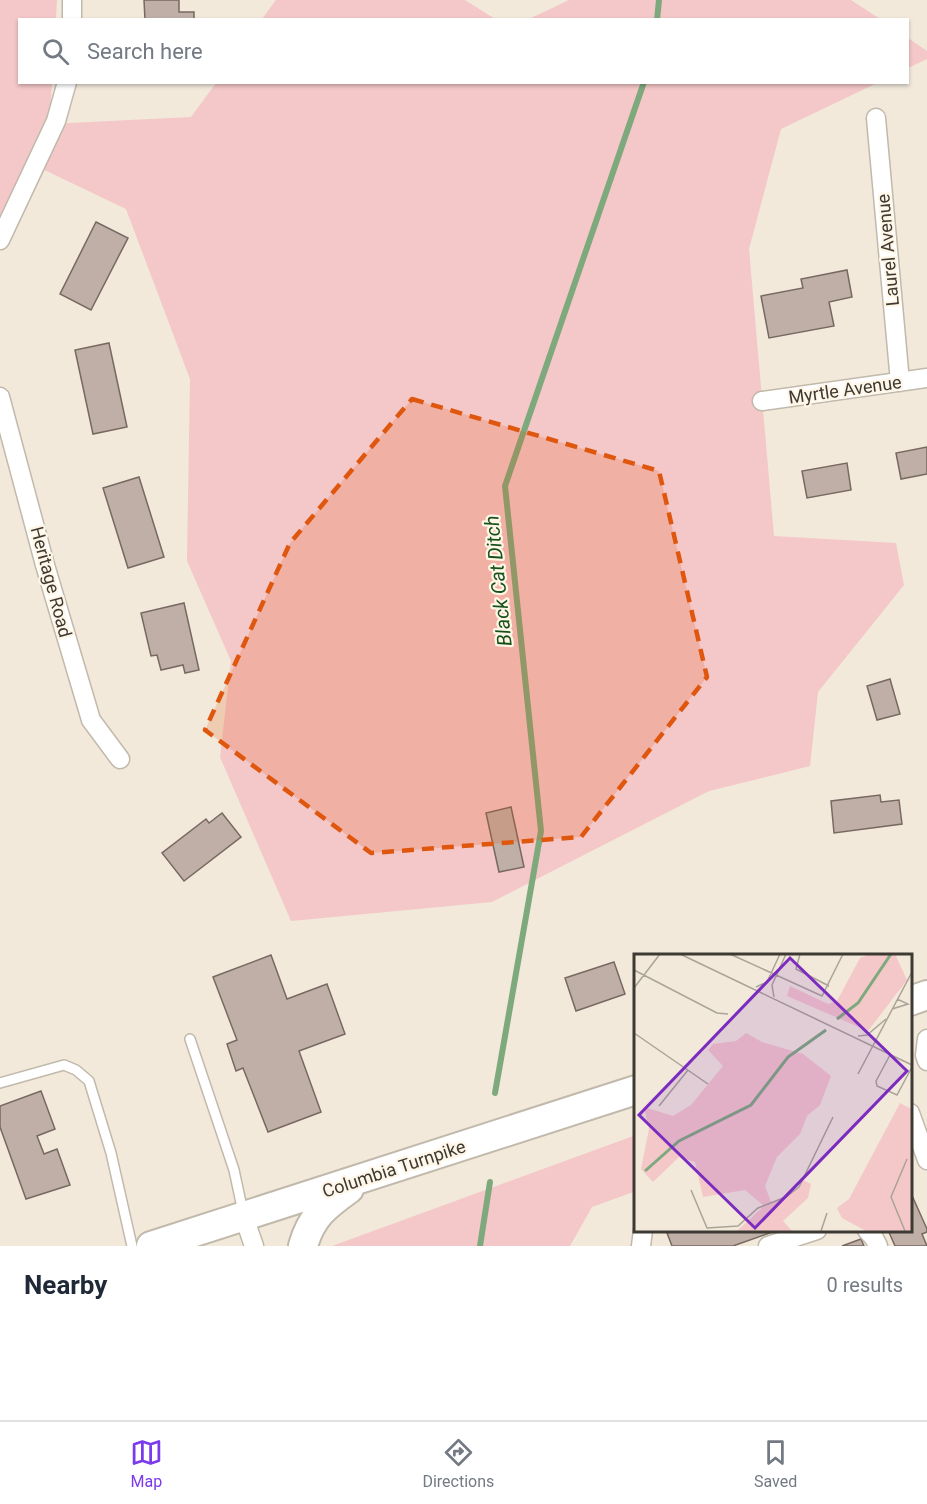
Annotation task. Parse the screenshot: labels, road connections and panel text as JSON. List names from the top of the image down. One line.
{"streets":{"main road":["Columbia Turnpike"],"street":["Laurel Avenue","Myrtle Avenue","Heritage Road"]},"crossings":[["Laurel Avenue","Myrtle Avenue"]],"water":["Black Cat Ditch"],"page":{"search":"Search here","heading":["Nearby","0 results"],"nav":["Map","Directions","Saved"]}}
